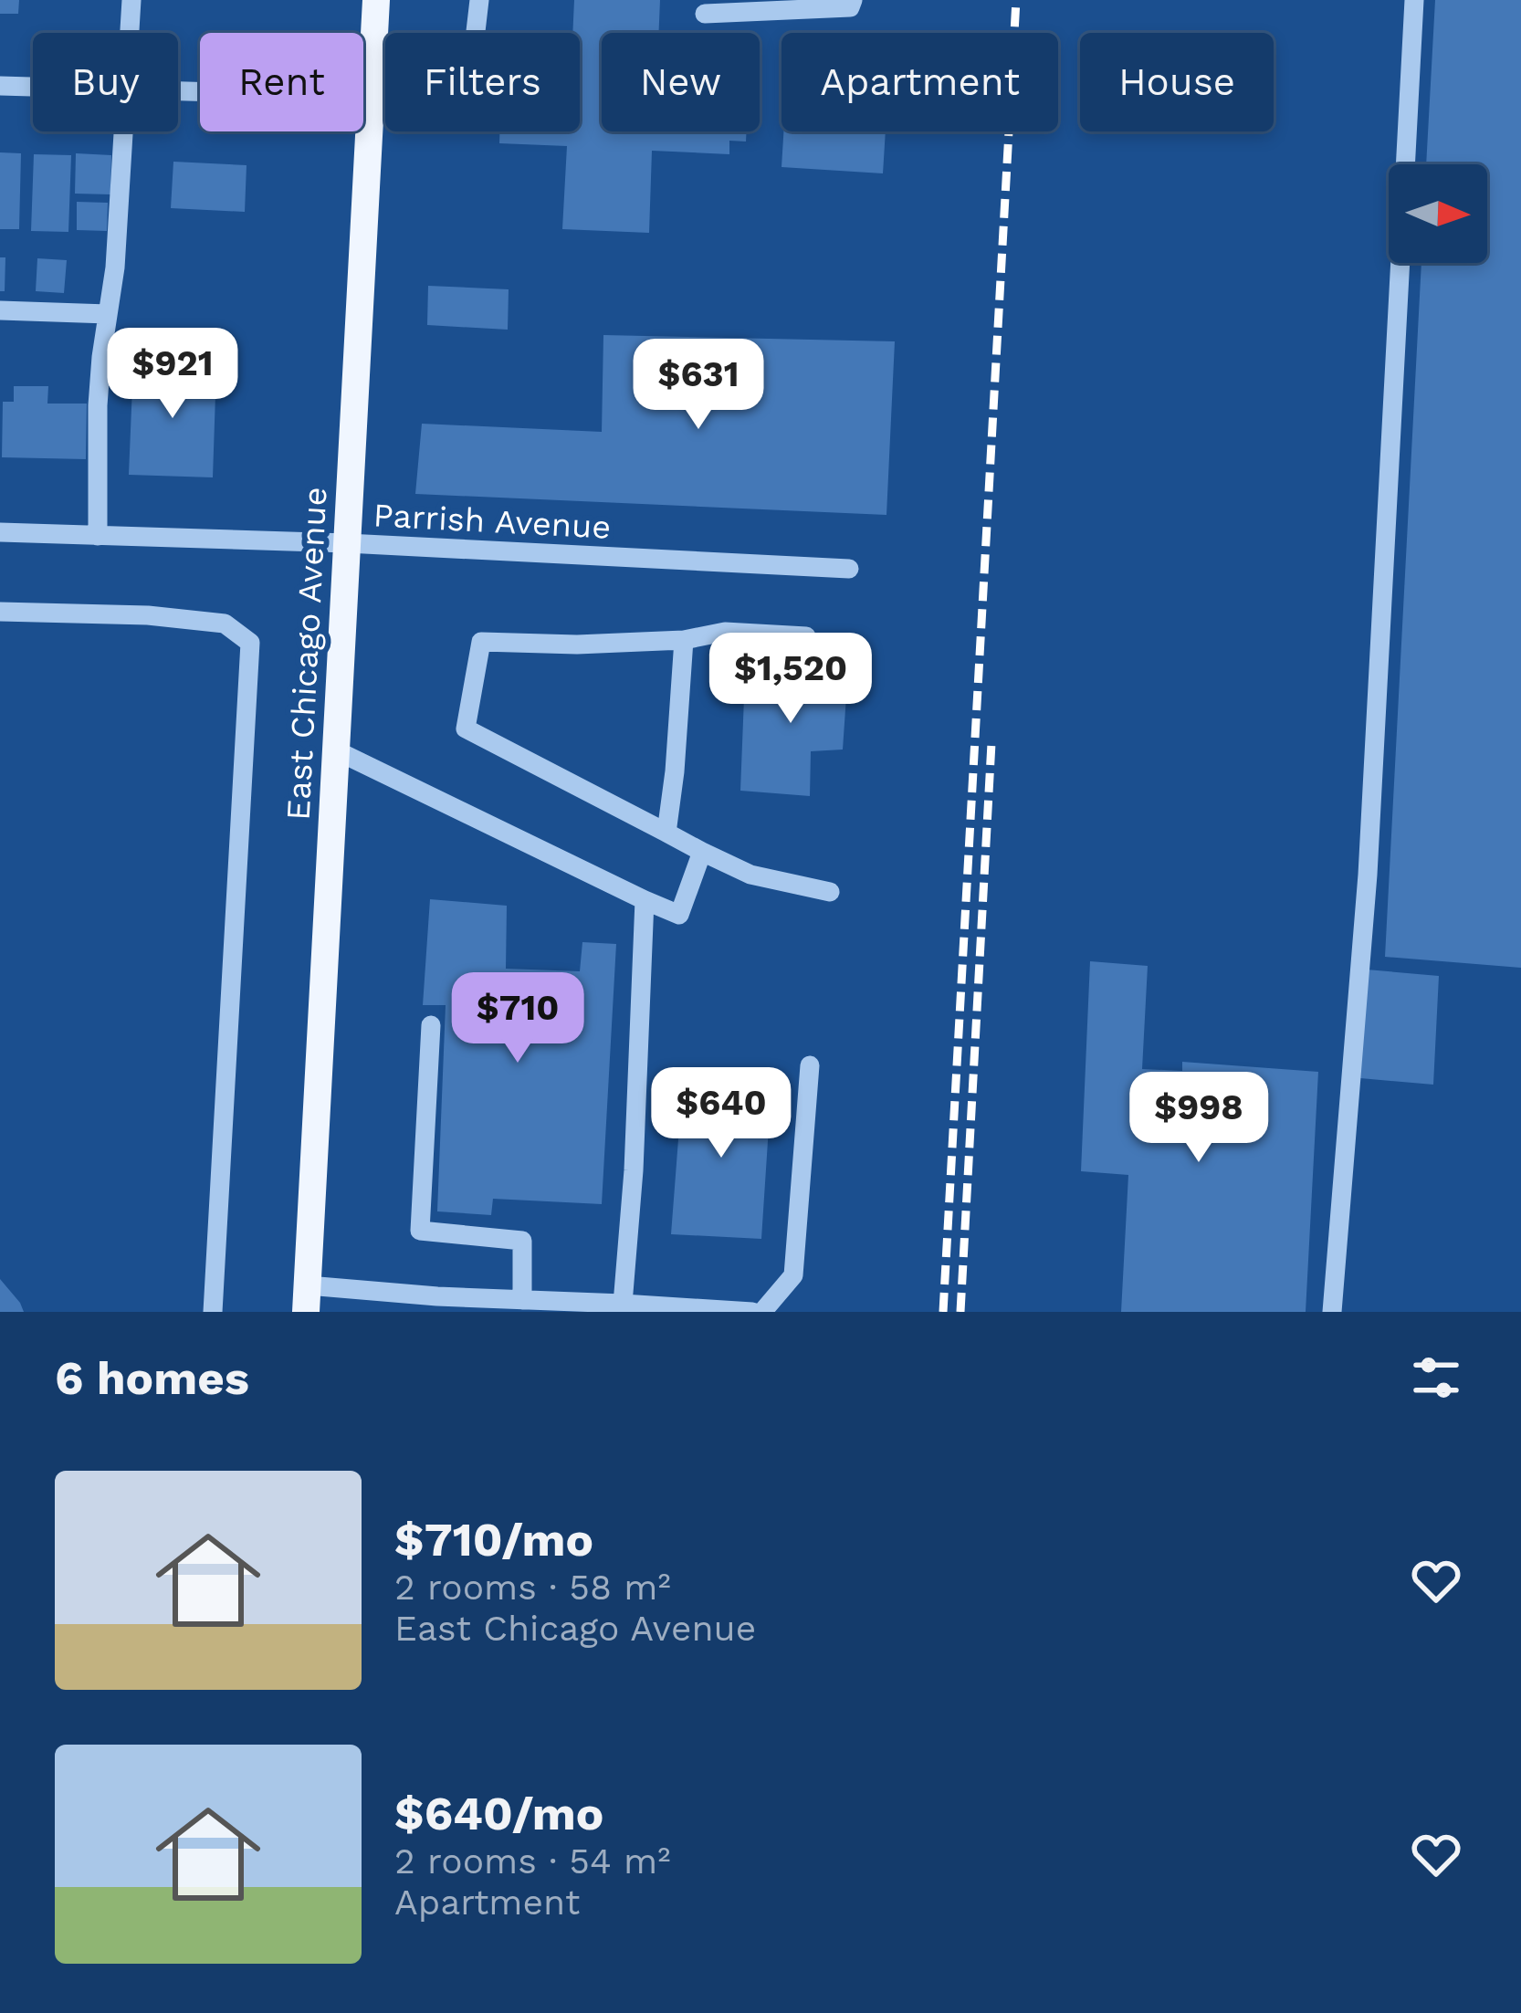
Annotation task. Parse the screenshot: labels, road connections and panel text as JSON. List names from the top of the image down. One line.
{"streets":{"main road":["East Chicago Avenue"],"street":["Parrish Avenue"]},"crossings":[["Parrish Avenue","East Chicago Avenue"]],"north":"right","page":{"chip":["Buy","Rent","Filters","New","Apartment","House"],"price":["$921","$631","$1,520","$710","$640","$998"],"heading":"6 homes","list":[{"name":"$710/mo","note":"2 rooms · 58 m² · East Chicago Avenue"},{"name":"$640/mo","note":"2 rooms · 54 m² · Apartment"}]}}
